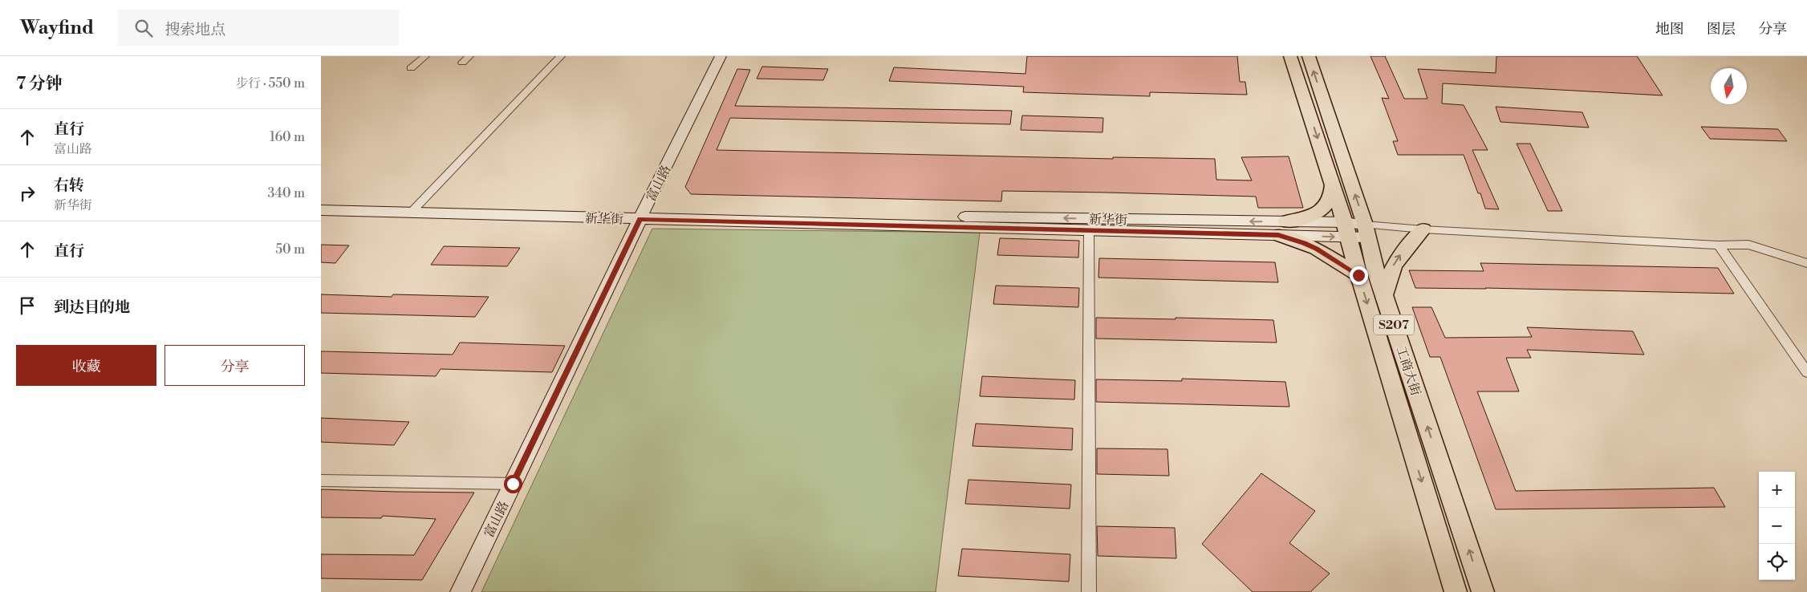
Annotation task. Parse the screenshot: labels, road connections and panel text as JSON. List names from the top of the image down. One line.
{"streets":{"main road":["S207","工商大街"],"street":["富山路","新华街"]},"crossings":[["富山路","新华街"],["新华街","工商大街"]],"north":"bottom","page":{"header":"Wayfind","search":"搜索地点","nav":["地图","图层","分享"],"heading":["7 分钟","步行 · 550 m"],"list":[["直行","富山路","160 m"],["右转","新华街","340 m"],["直行","50 m"],"到达目的地"],"buttons":["收藏","分享"],"map_buttons":["+","−"]}}
